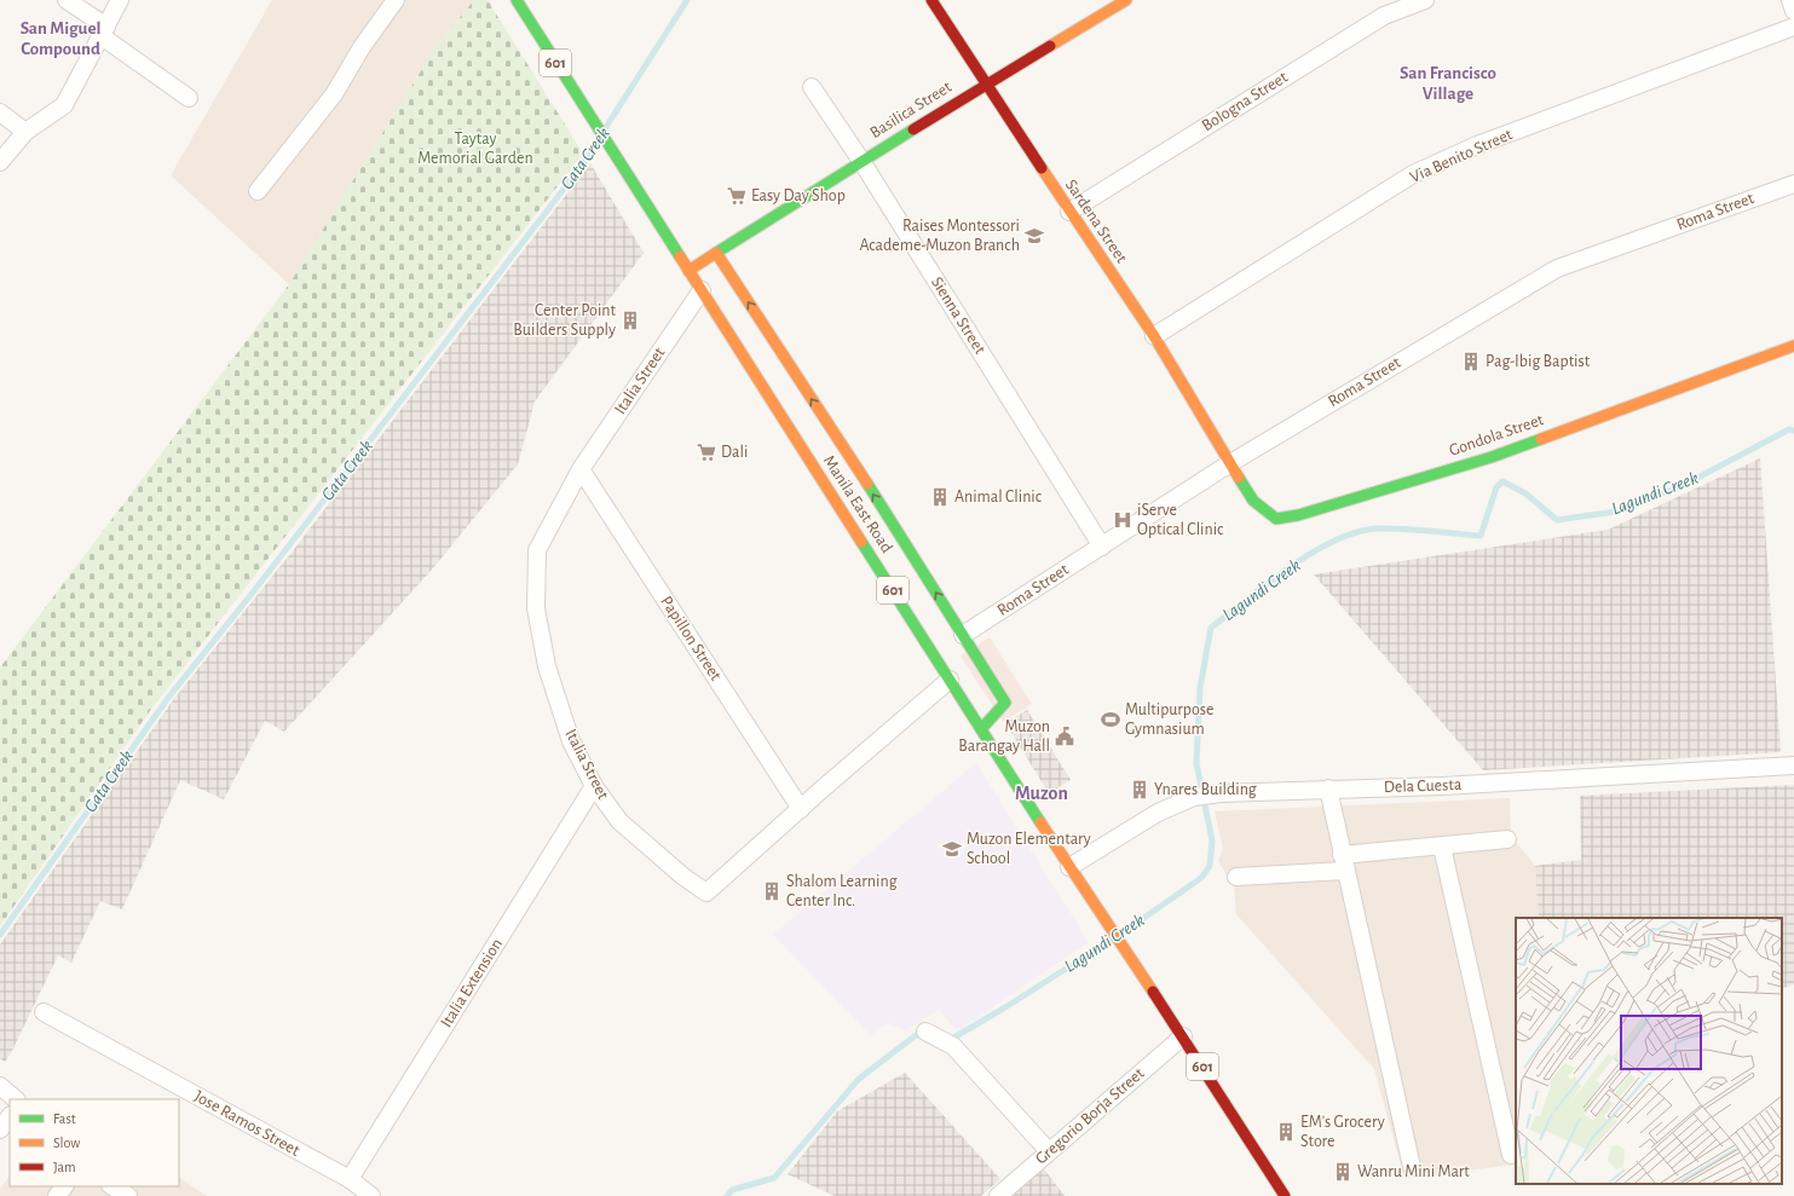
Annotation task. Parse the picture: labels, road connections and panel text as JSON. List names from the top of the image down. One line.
{"streets":{"main road":["601","Basilica Street","Sardena Street","Gondola Street","Manila East Road"],"street":["Bologna Street","Via Benito Street","Roma Street","Sienna Street","Italia Street","Papillon Street","Dela Cuesta","Italia Extension","Gregorio Borja Street","Jose Ramos Street"]},"crossings":[["Bologna Street","Sardena Street"],["Basilica Street","Sardena Street"],["Basilica Street","Sienna Street"],["Basilica Street","Manila East Road"],["Via Benito Street","Sardena Street"],["Roma Street","Sardena Street"],["Roma Street","Sienna Street"],["Roma Street","Gondola Street"],["Sardena Street","Gondola Street"],["Italia Street","Manila East Road"],["Italia Street","Papillon Street"],["Italia Street","Italia Extension"],["Manila East Road","Dela Cuesta"],["Manila East Road","Gregorio Borja Street"],["Italia Extension","Jose Ramos Street"]],"districts":["San Miguel Compound","San Francisco Village","Muzon"],"water":["Gata Creek","Lagundi Creek"],"parks":["Taytay Memorial Garden"],"places":{"supermarket":["Easy Day Shop","Dali"],"school or university":["Raises Montessori Academe-Muzon Branch","Muzon Elementary School"],"building":["Center Point Builders Supply","Pag-Ibig Baptist","Animal Clinic","Ynares Building","Shalom Learning Center Inc.","EM's Grocery Store","Wanru Mini Mart"],"hospital":["iServe Optical Clinic"],"sports":["Multipurpose Gymnasium"],"public building":["Muzon Barangay Hall"]},"legend":["Fast","Slow","Jam"]}
